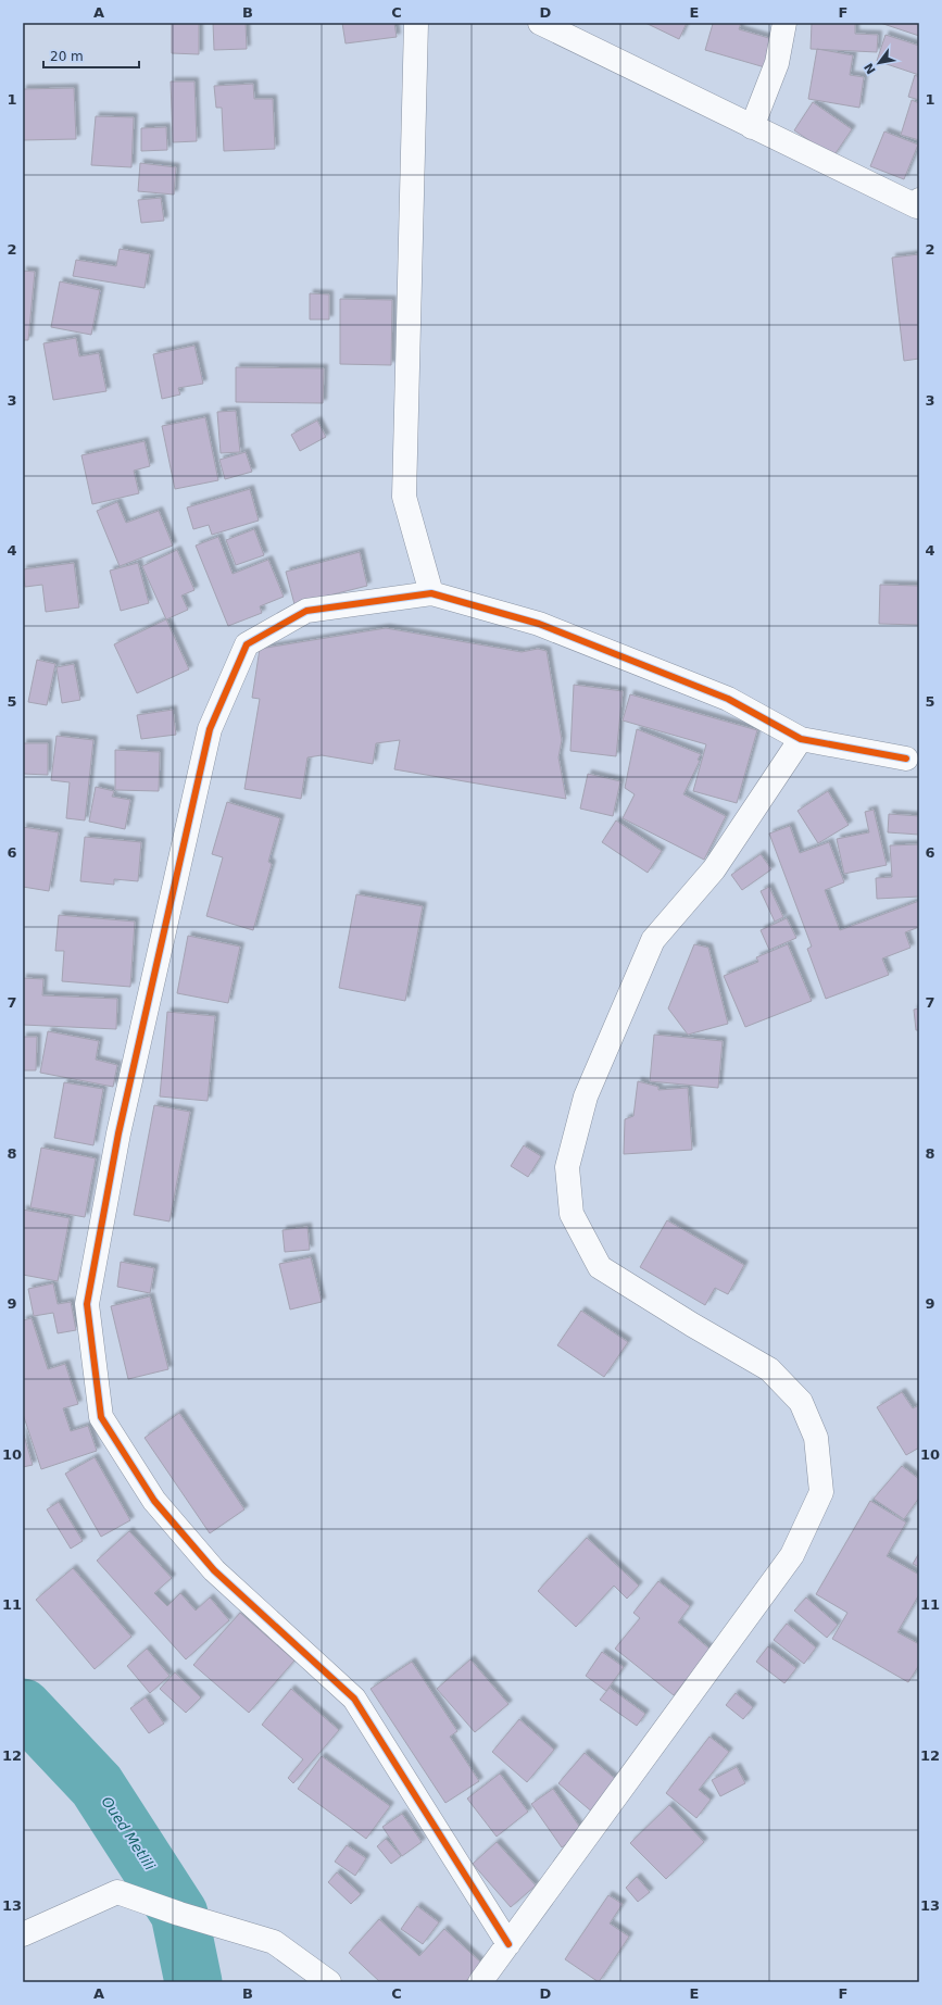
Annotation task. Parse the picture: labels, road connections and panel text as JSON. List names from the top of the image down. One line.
{"water":["Oued Metlili"],"scale_bar":"20 m","north":"bottom left","grid":{"columns":["A","B","C","D","E","F"],"rows":["1","2","3","4","5","6","7","8","9","10","11","12","13"]}}
